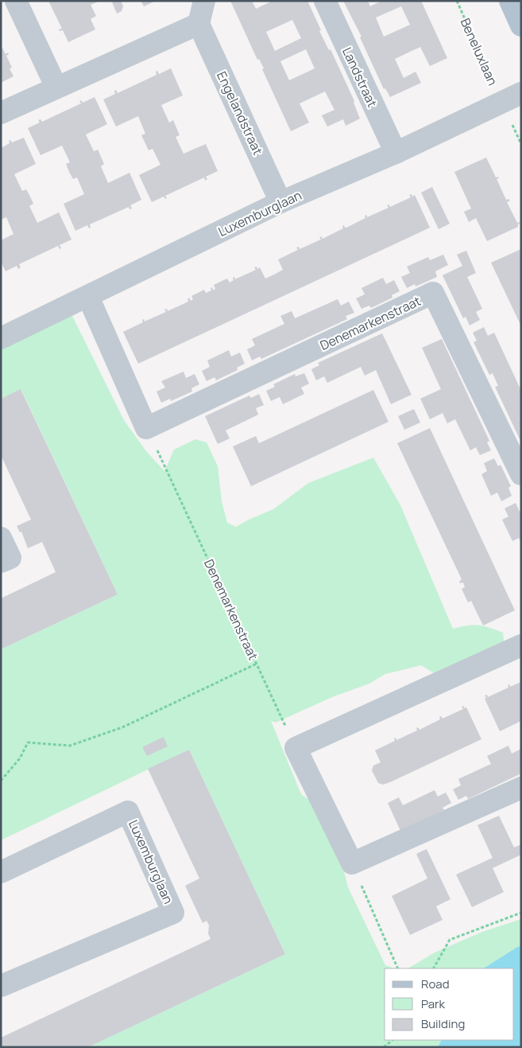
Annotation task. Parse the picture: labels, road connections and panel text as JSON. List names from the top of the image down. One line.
{"streets":{"street":["Landstraat","Engelandstraat","Luxemburglaan","Denemarkenstraat"],"path":["Beneluxlaan"]},"crossings":[["Beneluxlaan","Luxemburglaan"],["Landstraat","Luxemburglaan"],["Engelandstraat","Luxemburglaan"]],"legend":["Road","Park","Building"]}
